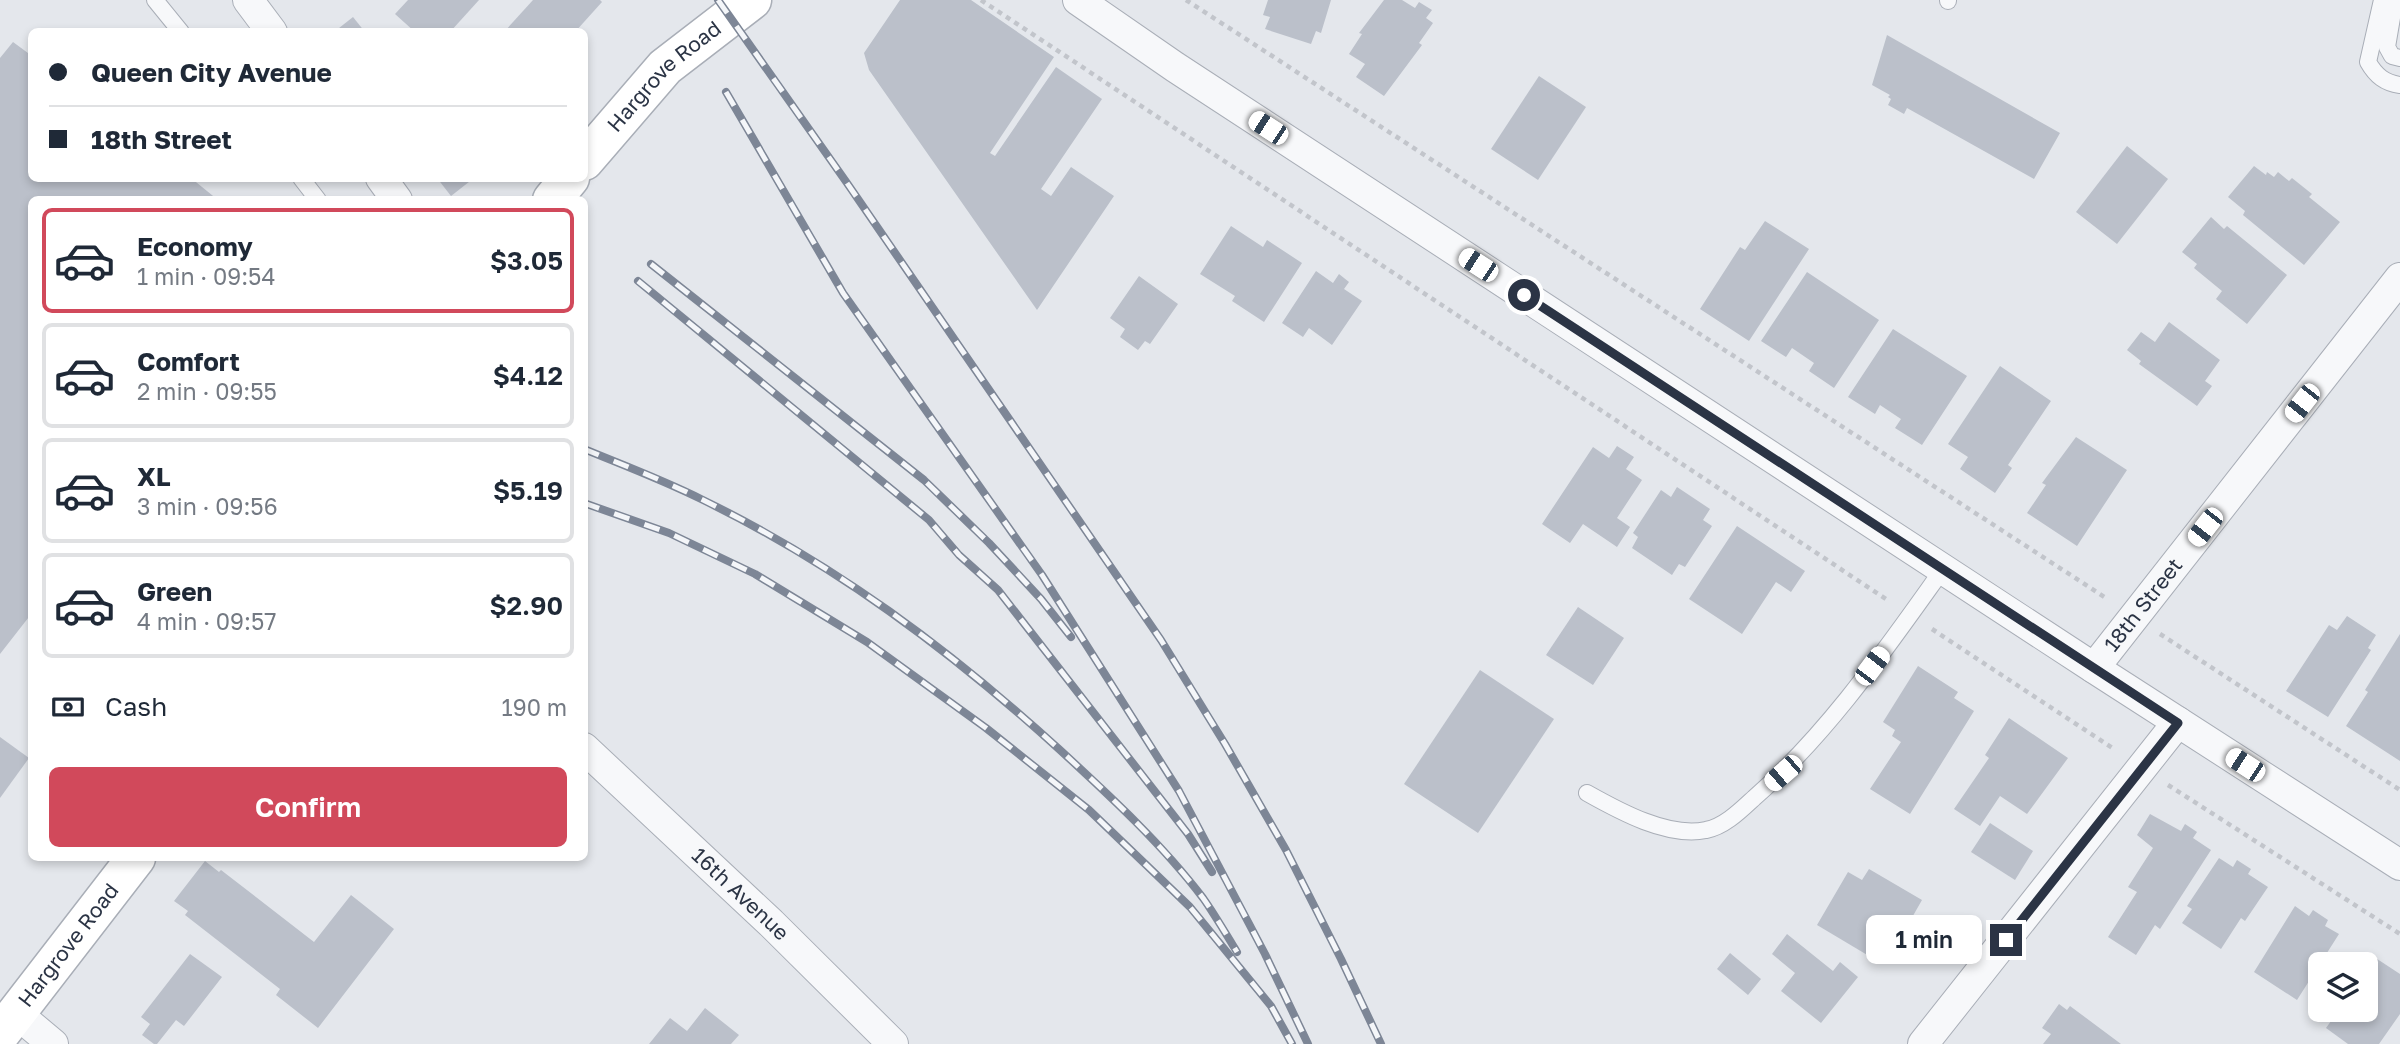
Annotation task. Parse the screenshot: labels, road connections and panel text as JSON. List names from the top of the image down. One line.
{"streets":{"main road":["Hargrove Road"],"street":["18th Street","16th Avenue"]},"page":{"banner":["Queen City Avenue","18th Street"],"list":[{"name":"Economy","note":"1 min · 09:54","value":"$3.05"},{"name":"Comfort","note":"2 min · 09:55","value":"$4.12"},{"name":"XL","note":"3 min · 09:56","value":"$5.19"},{"name":"Green","note":"4 min · 09:57","value":"$2.90"}],"pay":["Cash","190 m"],"buttons":"Confirm","bubble":"1 min"}}
